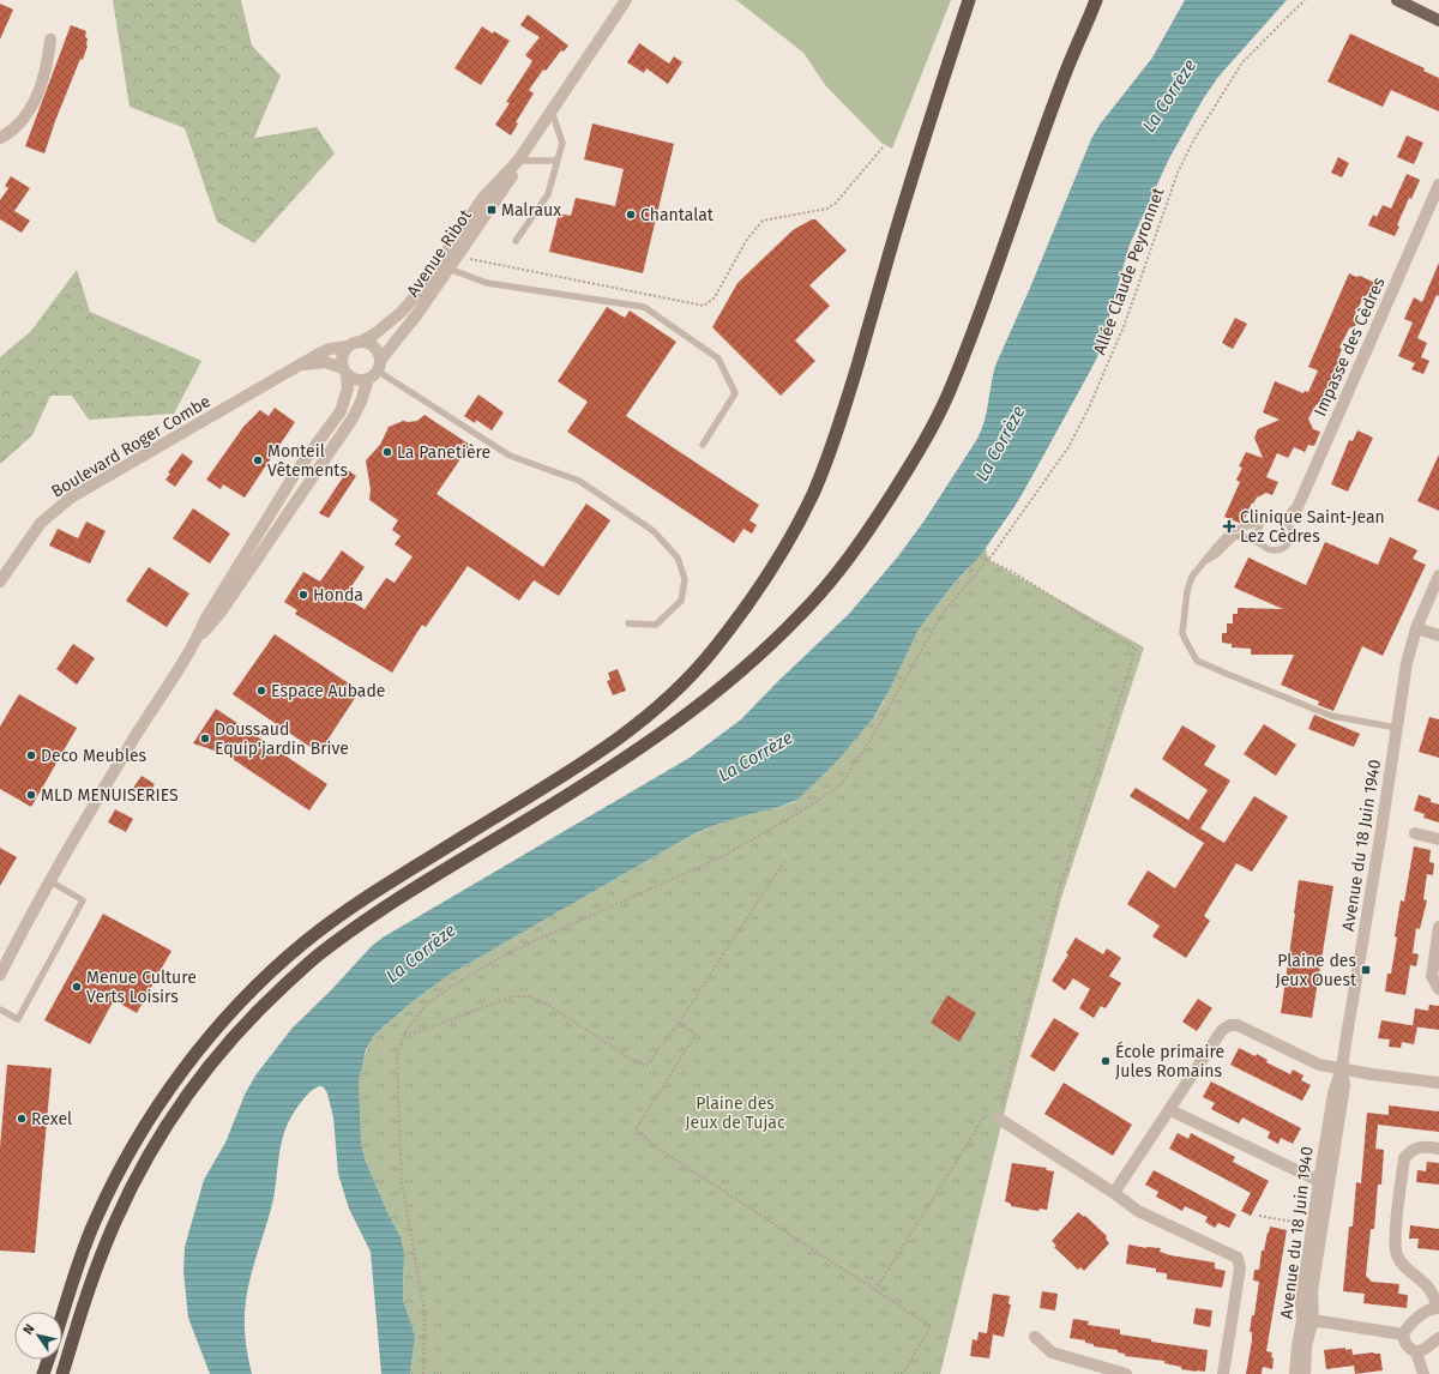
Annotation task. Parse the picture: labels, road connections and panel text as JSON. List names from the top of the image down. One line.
{"streets":{"street":["Avenue Ribot","Impasse des Cèdres","Boulevard Roger Combe","Avenue du 18 Juin 1940"],"path":["Allée Claude Peyronnet"]},"crossings":[["Avenue Ribot","Boulevard Roger Combe"]],"water":["La Corrèze"],"parks":["Plaine des Jeux de Tujac"],"places":{"transit":["Malraux","Plaine des Jeux Ouest"],"other":["Chantalat","La Panetière","Monteil Vêtements","Honda","Espace Aubade","Doussaud Equip'jardin Brive","Deco Meubles","MLD MENUISERIES","Menue Culture Verts Loisirs","École primaire Jules Romains","Rexel"],"health":["Clinique Saint-Jean Lez Cèdres"]},"north":"top left"}
